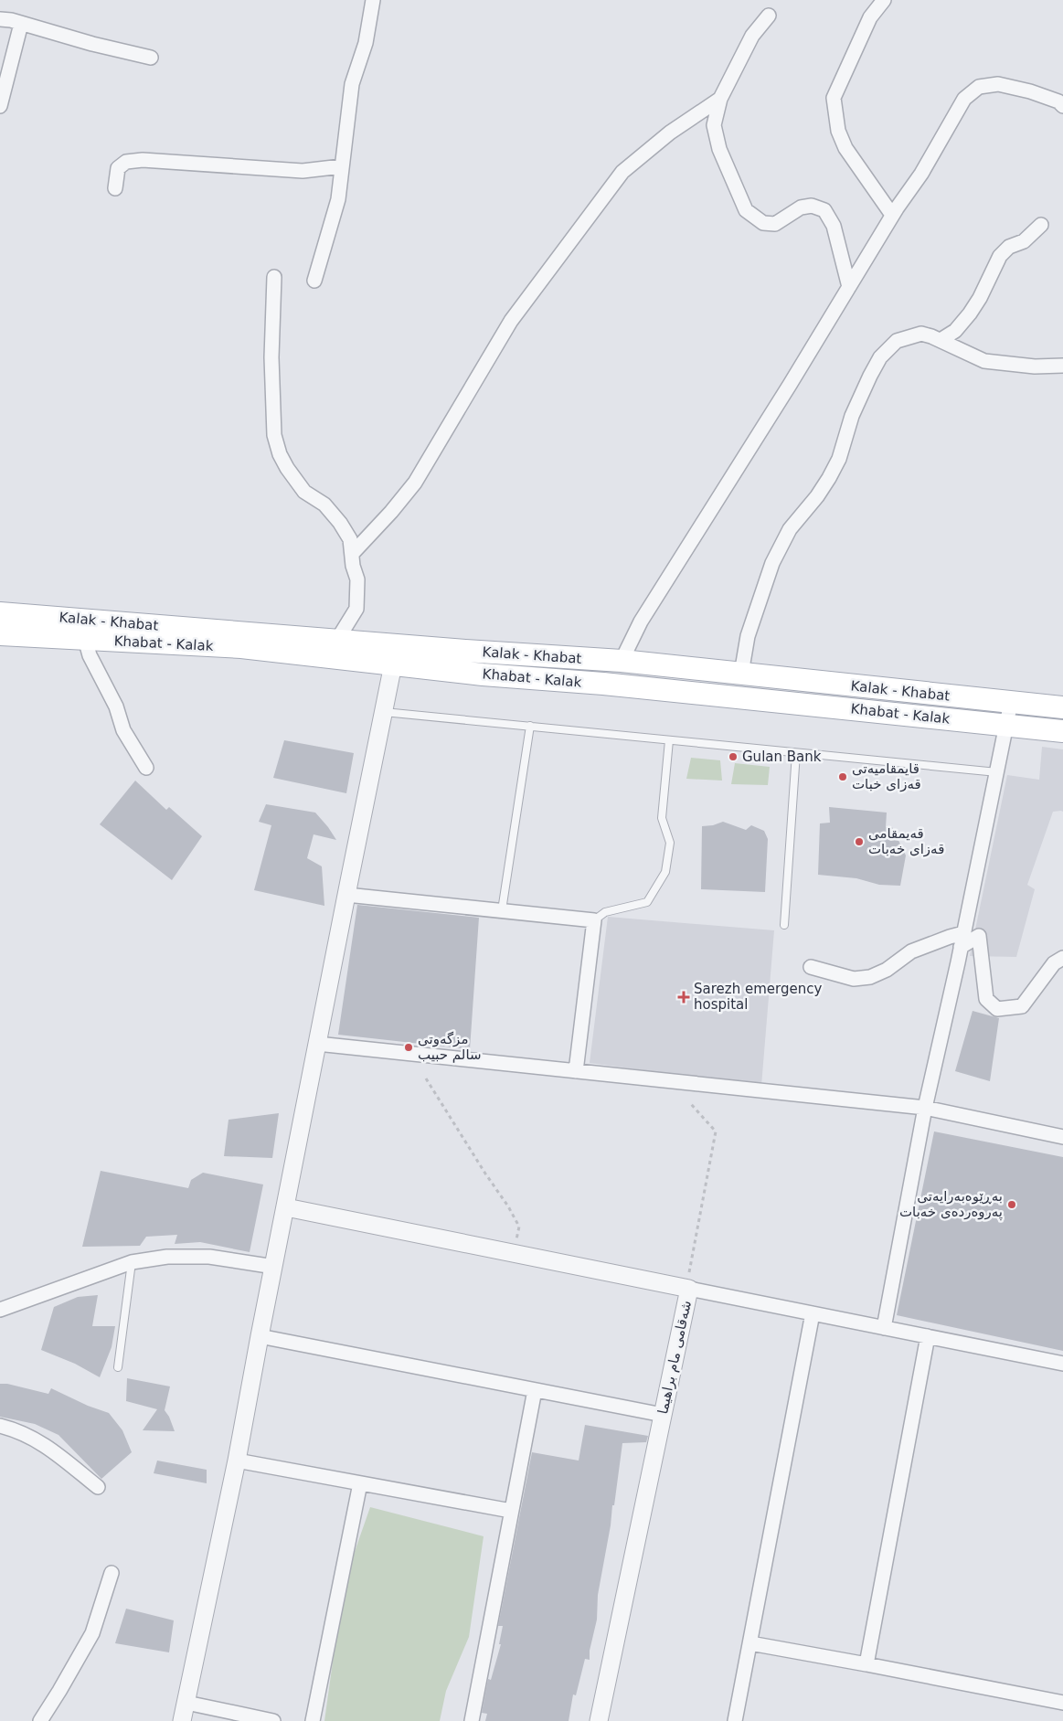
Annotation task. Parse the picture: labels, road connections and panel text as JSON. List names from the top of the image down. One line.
{"streets":{"main road":["Kalak - Khabat","Khabat - Kalak"],"street":["شەقامی مام براهیما"]},"places":{"other":["Gulan Bank","قایمقامیەتى قەزای خبات","قەیمقامی قەزای خەبات","مزگەوتی سالم حبیب","بەڕێوەبەرایەتی پەروەردەی خەبات"],"health":["Sarezh emergency hospital"]}}
